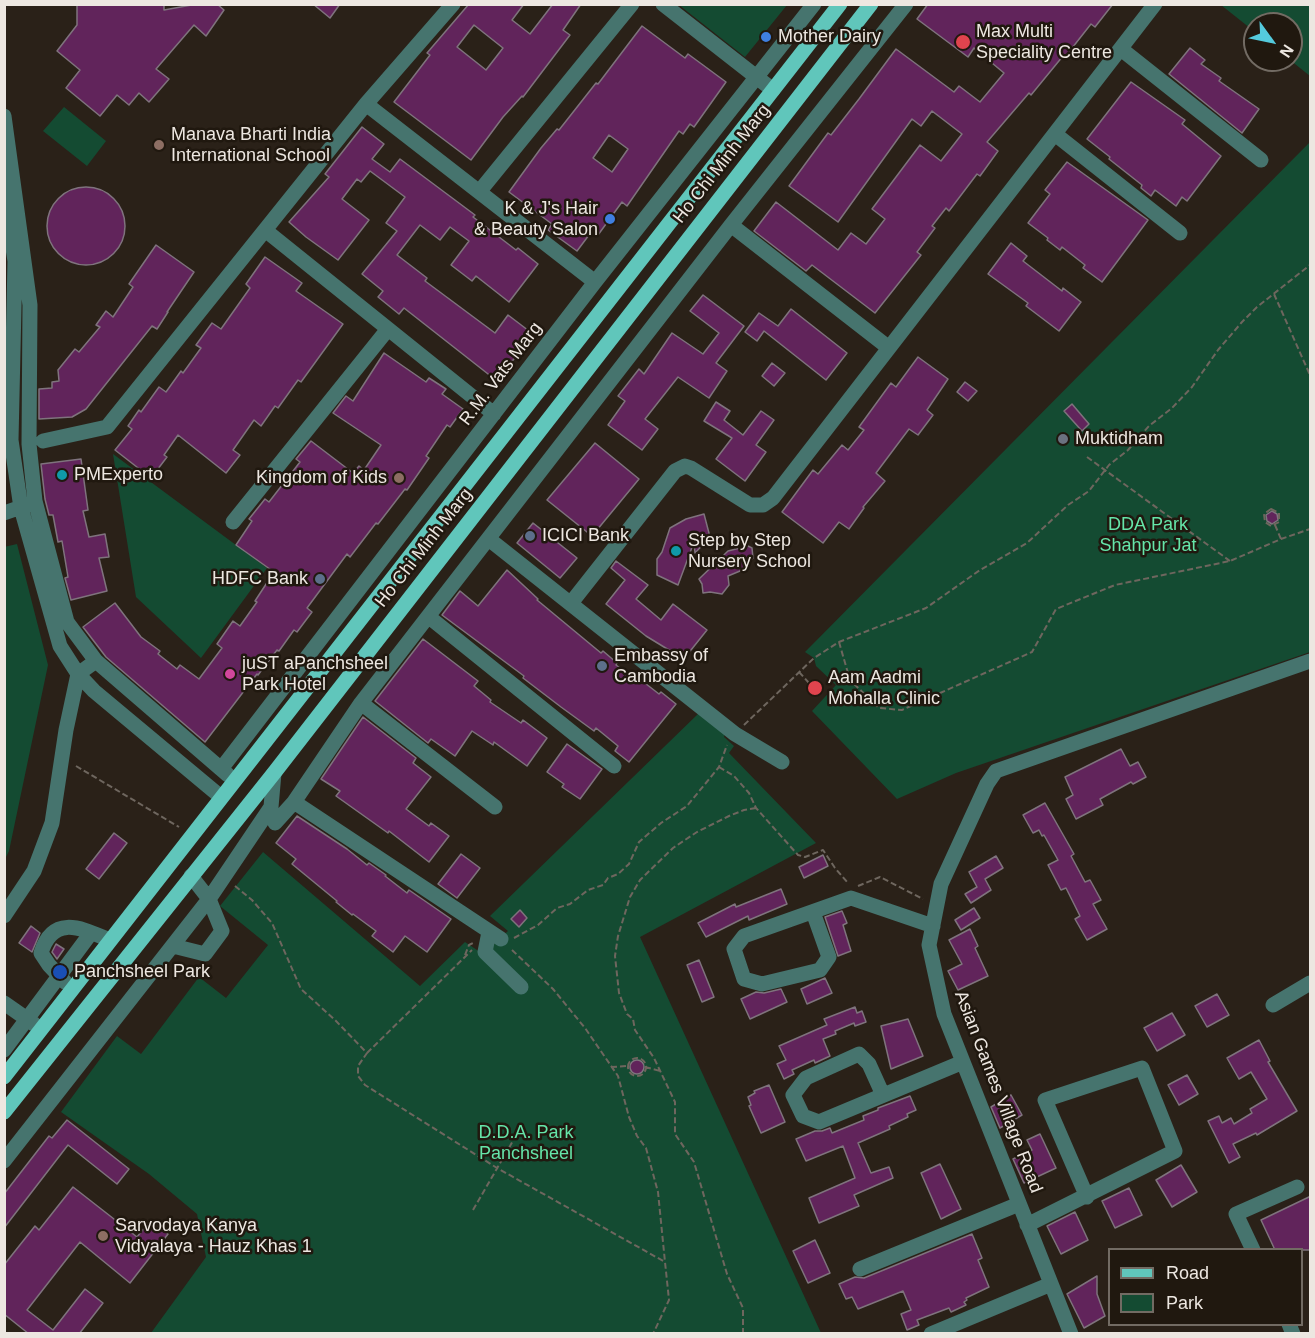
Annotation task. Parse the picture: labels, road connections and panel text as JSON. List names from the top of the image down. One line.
{"streets":{"main road":["Ho Chi Minh Marg"],"street":["R.M. Vats Marg","Asian Games Village Road"]},"parks":["DDA Park Shahpur Jat","D.D.A. Park Panchsheel"],"places":["Mother Dairy","Max Multi Speciality Centre","Manava Bharti India International School","K & J's Hair & Beauty Salon","Muktidham","PMExperto","Kingdom of Kids","ICICI Bank","Step by Step Nursery School","HDFC Bank","Embassy of Cambodia","juST aPanchsheel Park Hotel","Aam Aadmi Mohalla Clinic","Panchsheel Park","Sarvodaya Kanya Vidyalaya - Hauz Khas 1"],"legend":["Road","Park"],"north":"bottom right"}
